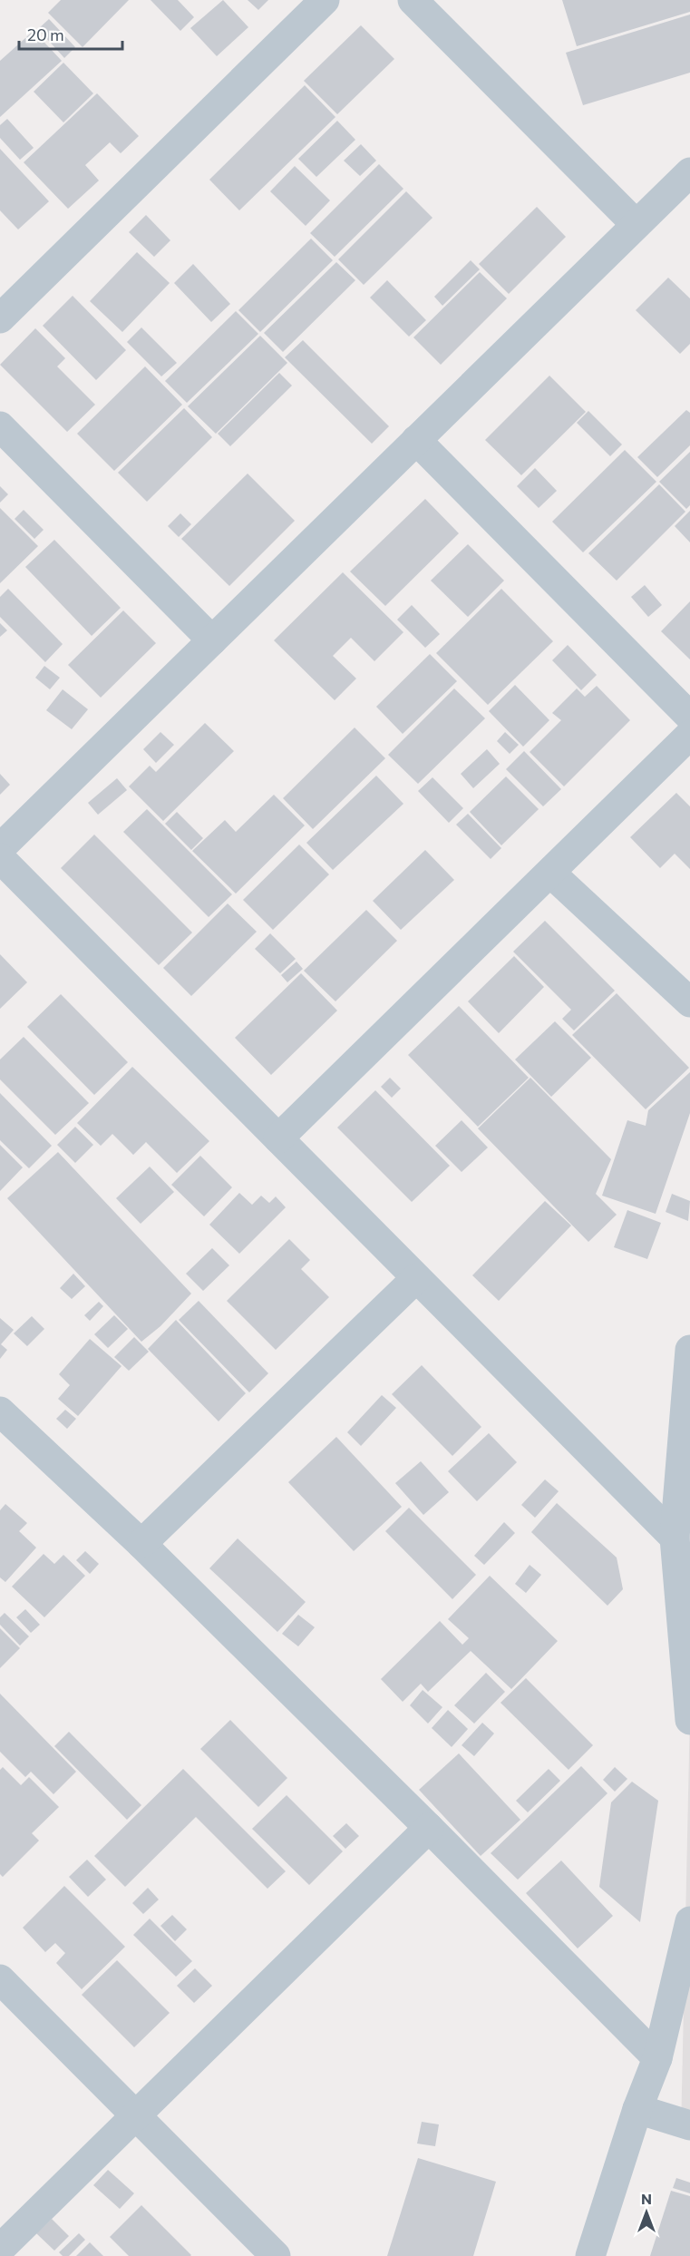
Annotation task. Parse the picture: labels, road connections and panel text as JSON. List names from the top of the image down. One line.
{"scale_bar":"20 m","north":"top"}
